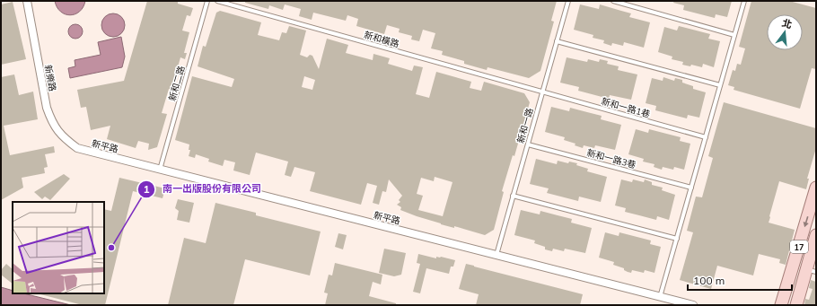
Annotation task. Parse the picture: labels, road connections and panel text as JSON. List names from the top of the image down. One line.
{"streets":{"main road":["17"],"street":["新樂路","新平路"],"lane":["新和橫路","新和二路","新和一路1巷","新和一路","新和一路3巷"]},"crossings":[["新和橫路","新和一路1巷"],["新和橫路","新和一路"],["新樂路","新平路"],["新和二路","新平路"],["新和一路1巷","新和一路"],["新和一路","新平路"],["新和一路","新和一路3巷"]],"places":["南一出版股份有限公司"],"scale_bar":"100 m","north":"top"}
